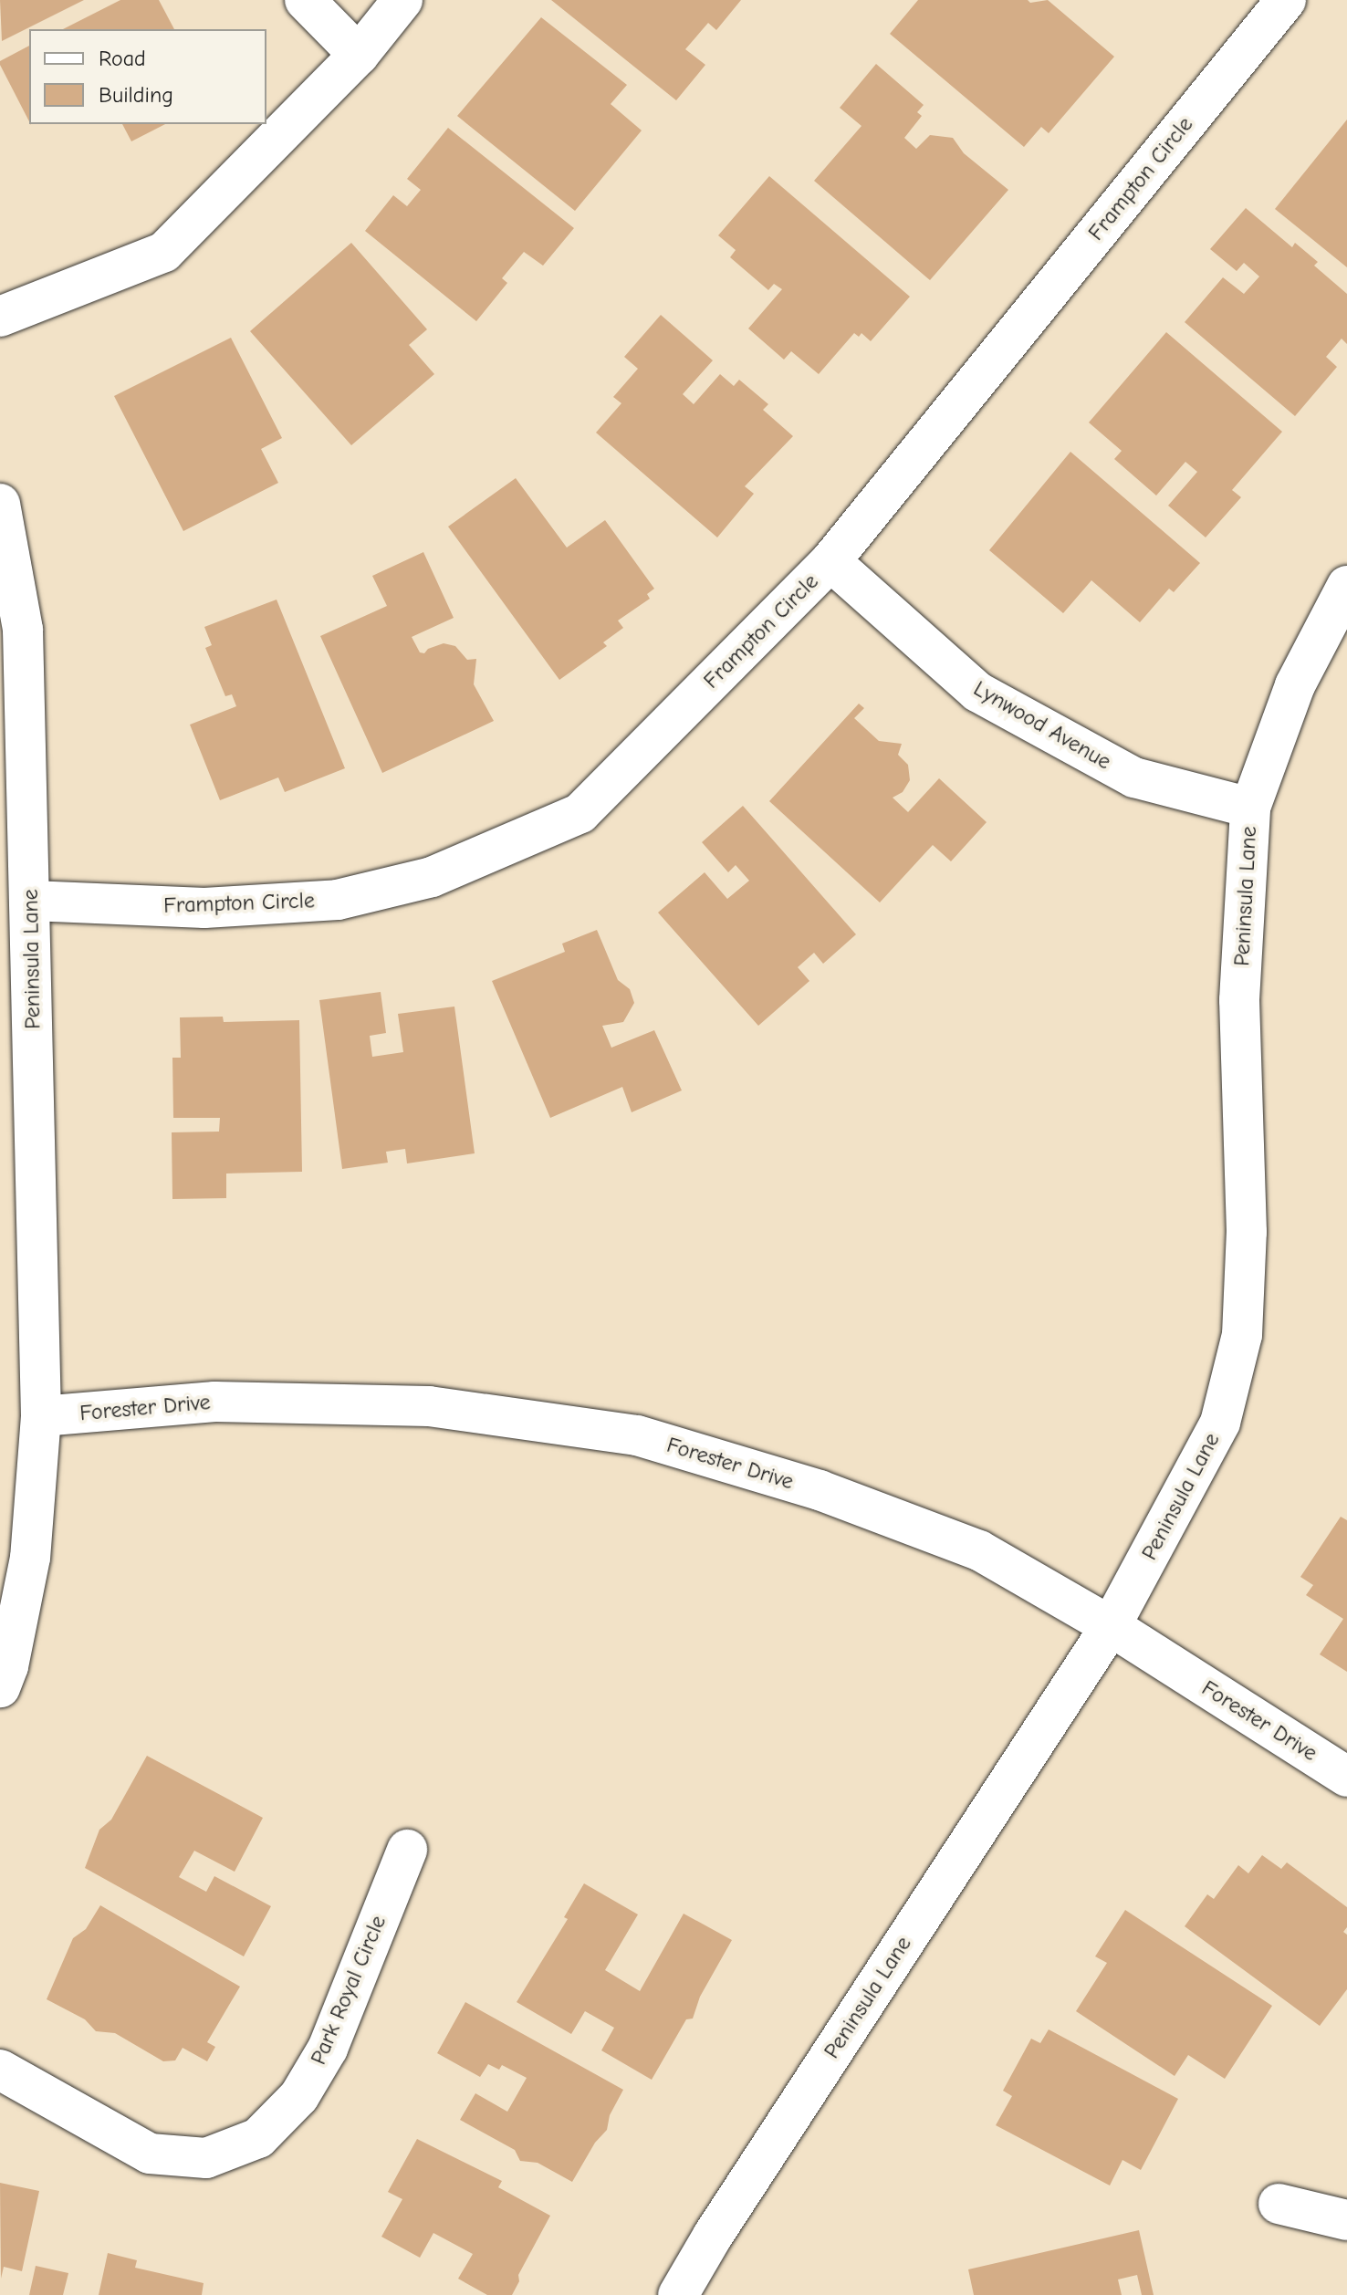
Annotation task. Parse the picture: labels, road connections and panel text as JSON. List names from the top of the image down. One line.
{"streets":{"street":["Frampton Circle","Lynwood Avenue","Peninsula Lane","Forester Drive","Park Royal Circle"]},"crossings":[["Frampton Circle","Lynwood Avenue"],["Frampton Circle","Peninsula Lane"],["Lynwood Avenue","Peninsula Lane"],["Peninsula Lane","Forester Drive"]],"legend":["Road","Building"]}
